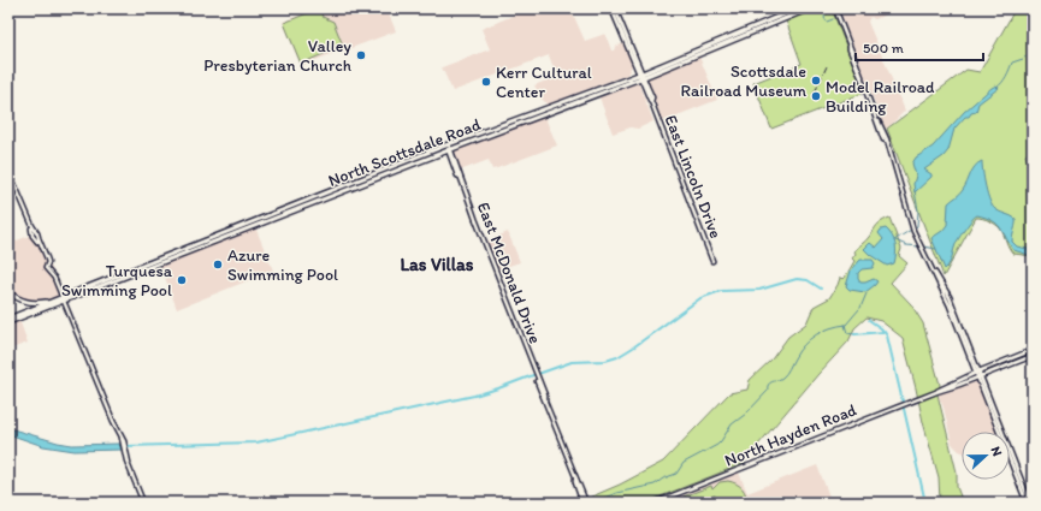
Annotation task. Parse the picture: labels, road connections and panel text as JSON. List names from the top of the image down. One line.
{"streets":{"main road":["North Scottsdale Road","East Lincoln Drive","East McDonald Drive","North Hayden Road"]},"crossings":[["North Scottsdale Road","East Lincoln Drive"],["North Scottsdale Road","East McDonald Drive"]],"districts":["Las Villas"],"places":["Valley Presbyterian Church","Scottsdale Railroad Museum","Kerr Cultural Center","Model Railroad Building","Azure Swimming Pool","Turquesa Swimming Pool"],"scale_bar":"500 m","north":"right"}
